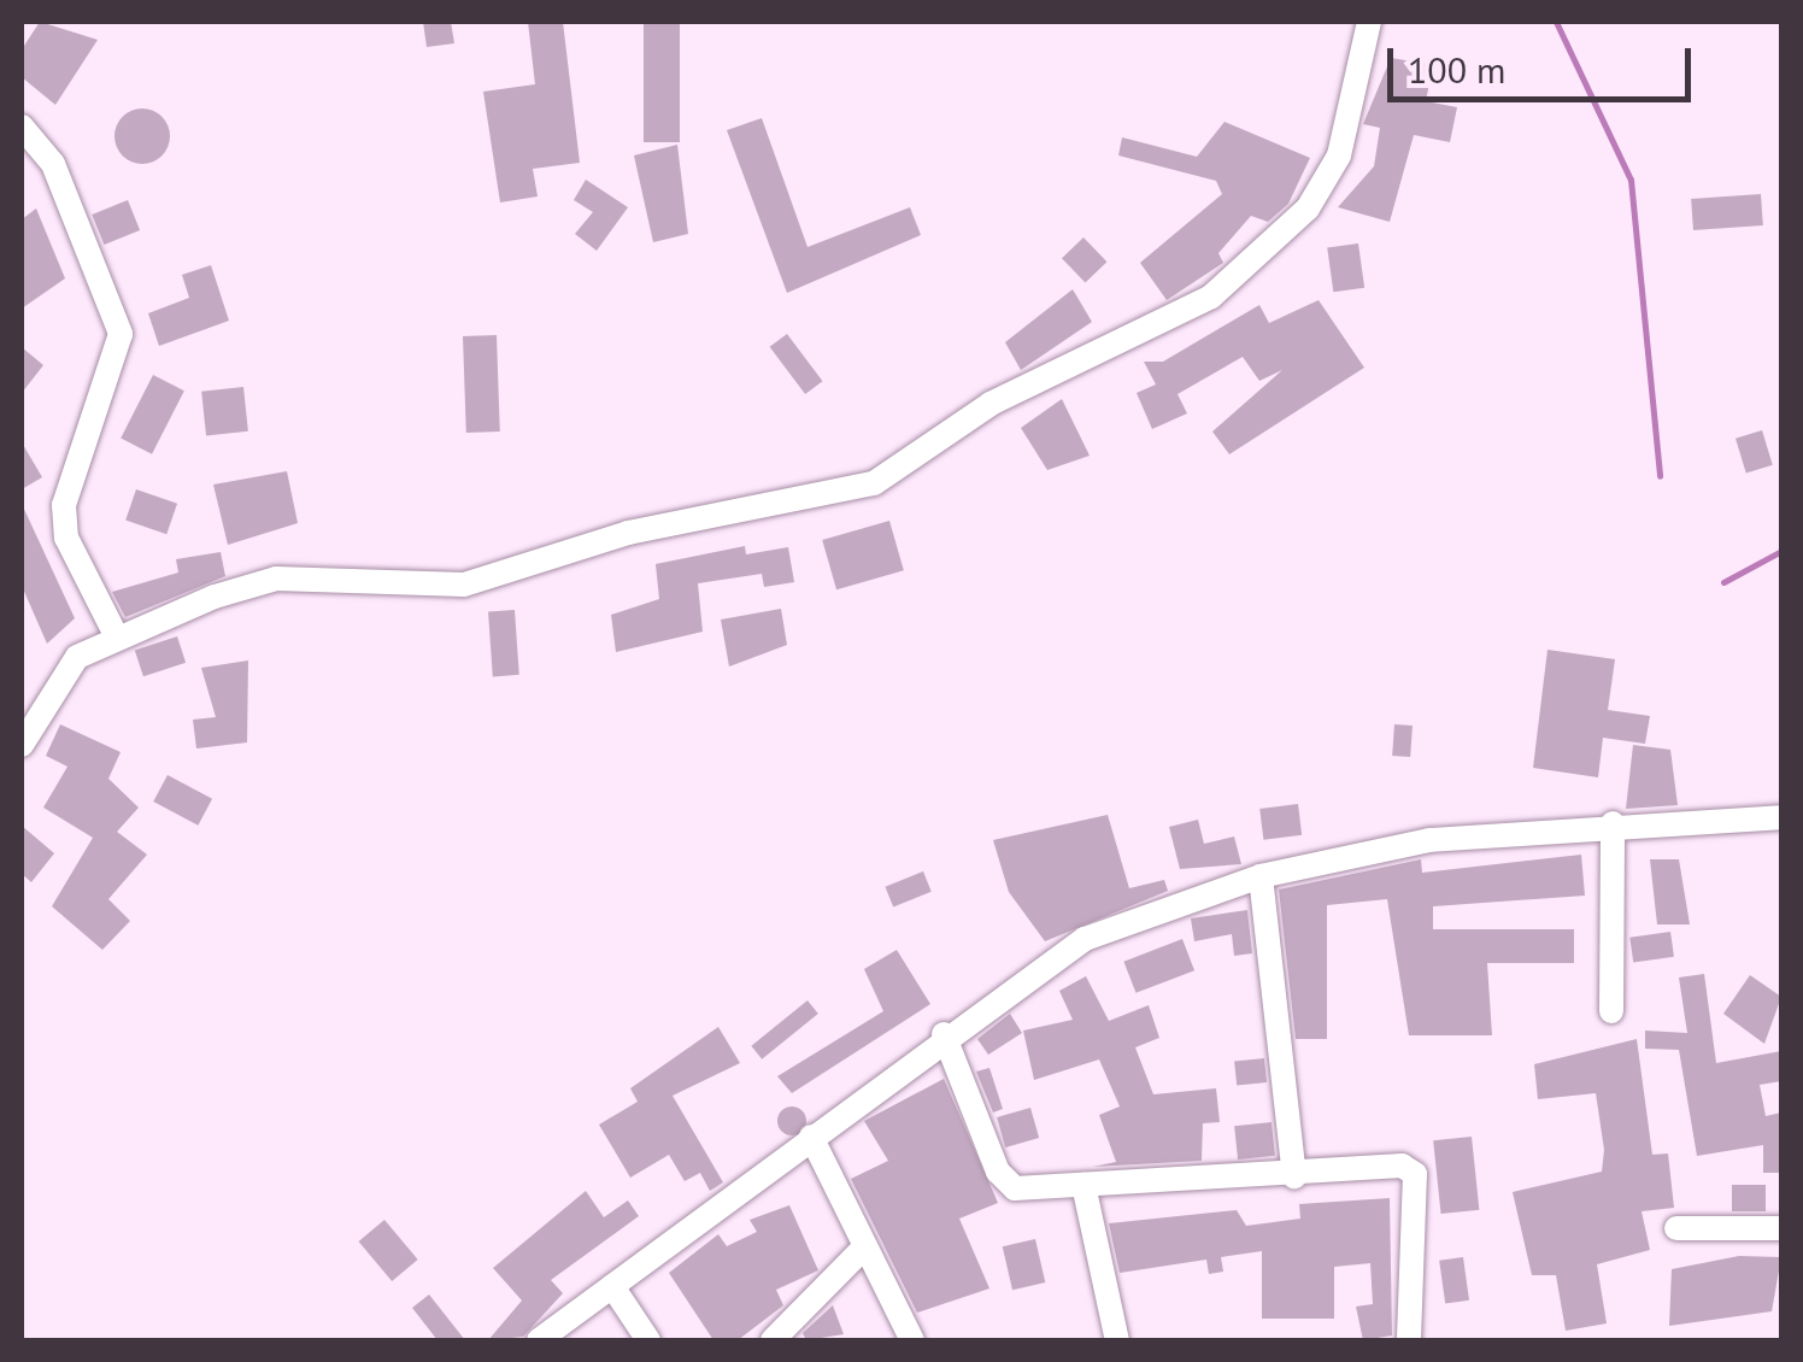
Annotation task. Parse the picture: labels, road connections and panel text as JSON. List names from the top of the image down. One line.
{"scale_bar":"100 m"}
